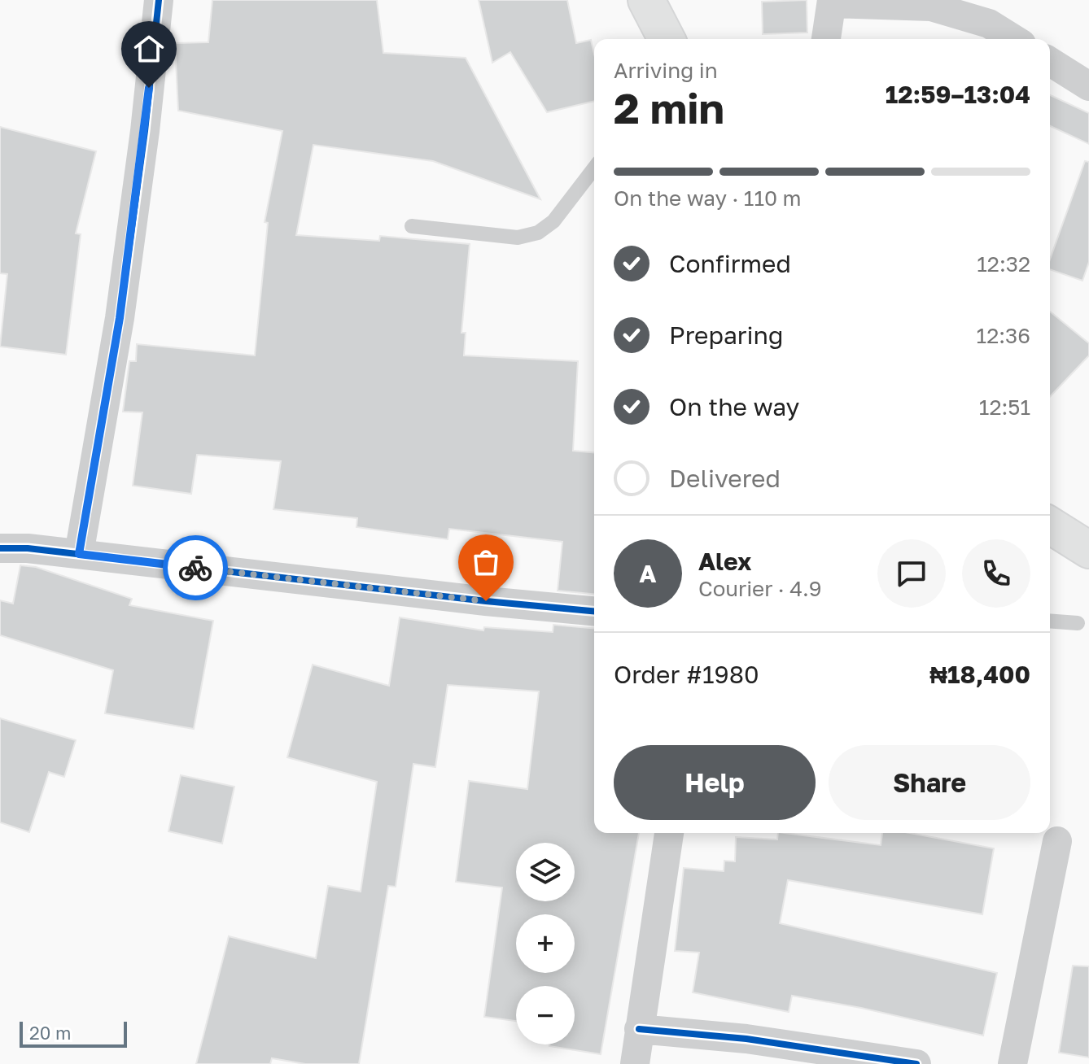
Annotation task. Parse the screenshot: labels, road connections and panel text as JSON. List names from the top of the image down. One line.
{"scale_bar":"20 m","page":{"heading":["2 min","Arriving in","12:59–13:04"],"panel":["Alex","Courier · 4.9","Order #1980","₦18,400"],"bar":"On the way · 110 m","list":[["Confirmed","12:32"],["Preparing","12:36"],["On the way","12:51"],"Delivered"],"round":"A","buttons":["Help","Share"],"map_buttons":["+","−"],"scale":"20 m"}}
